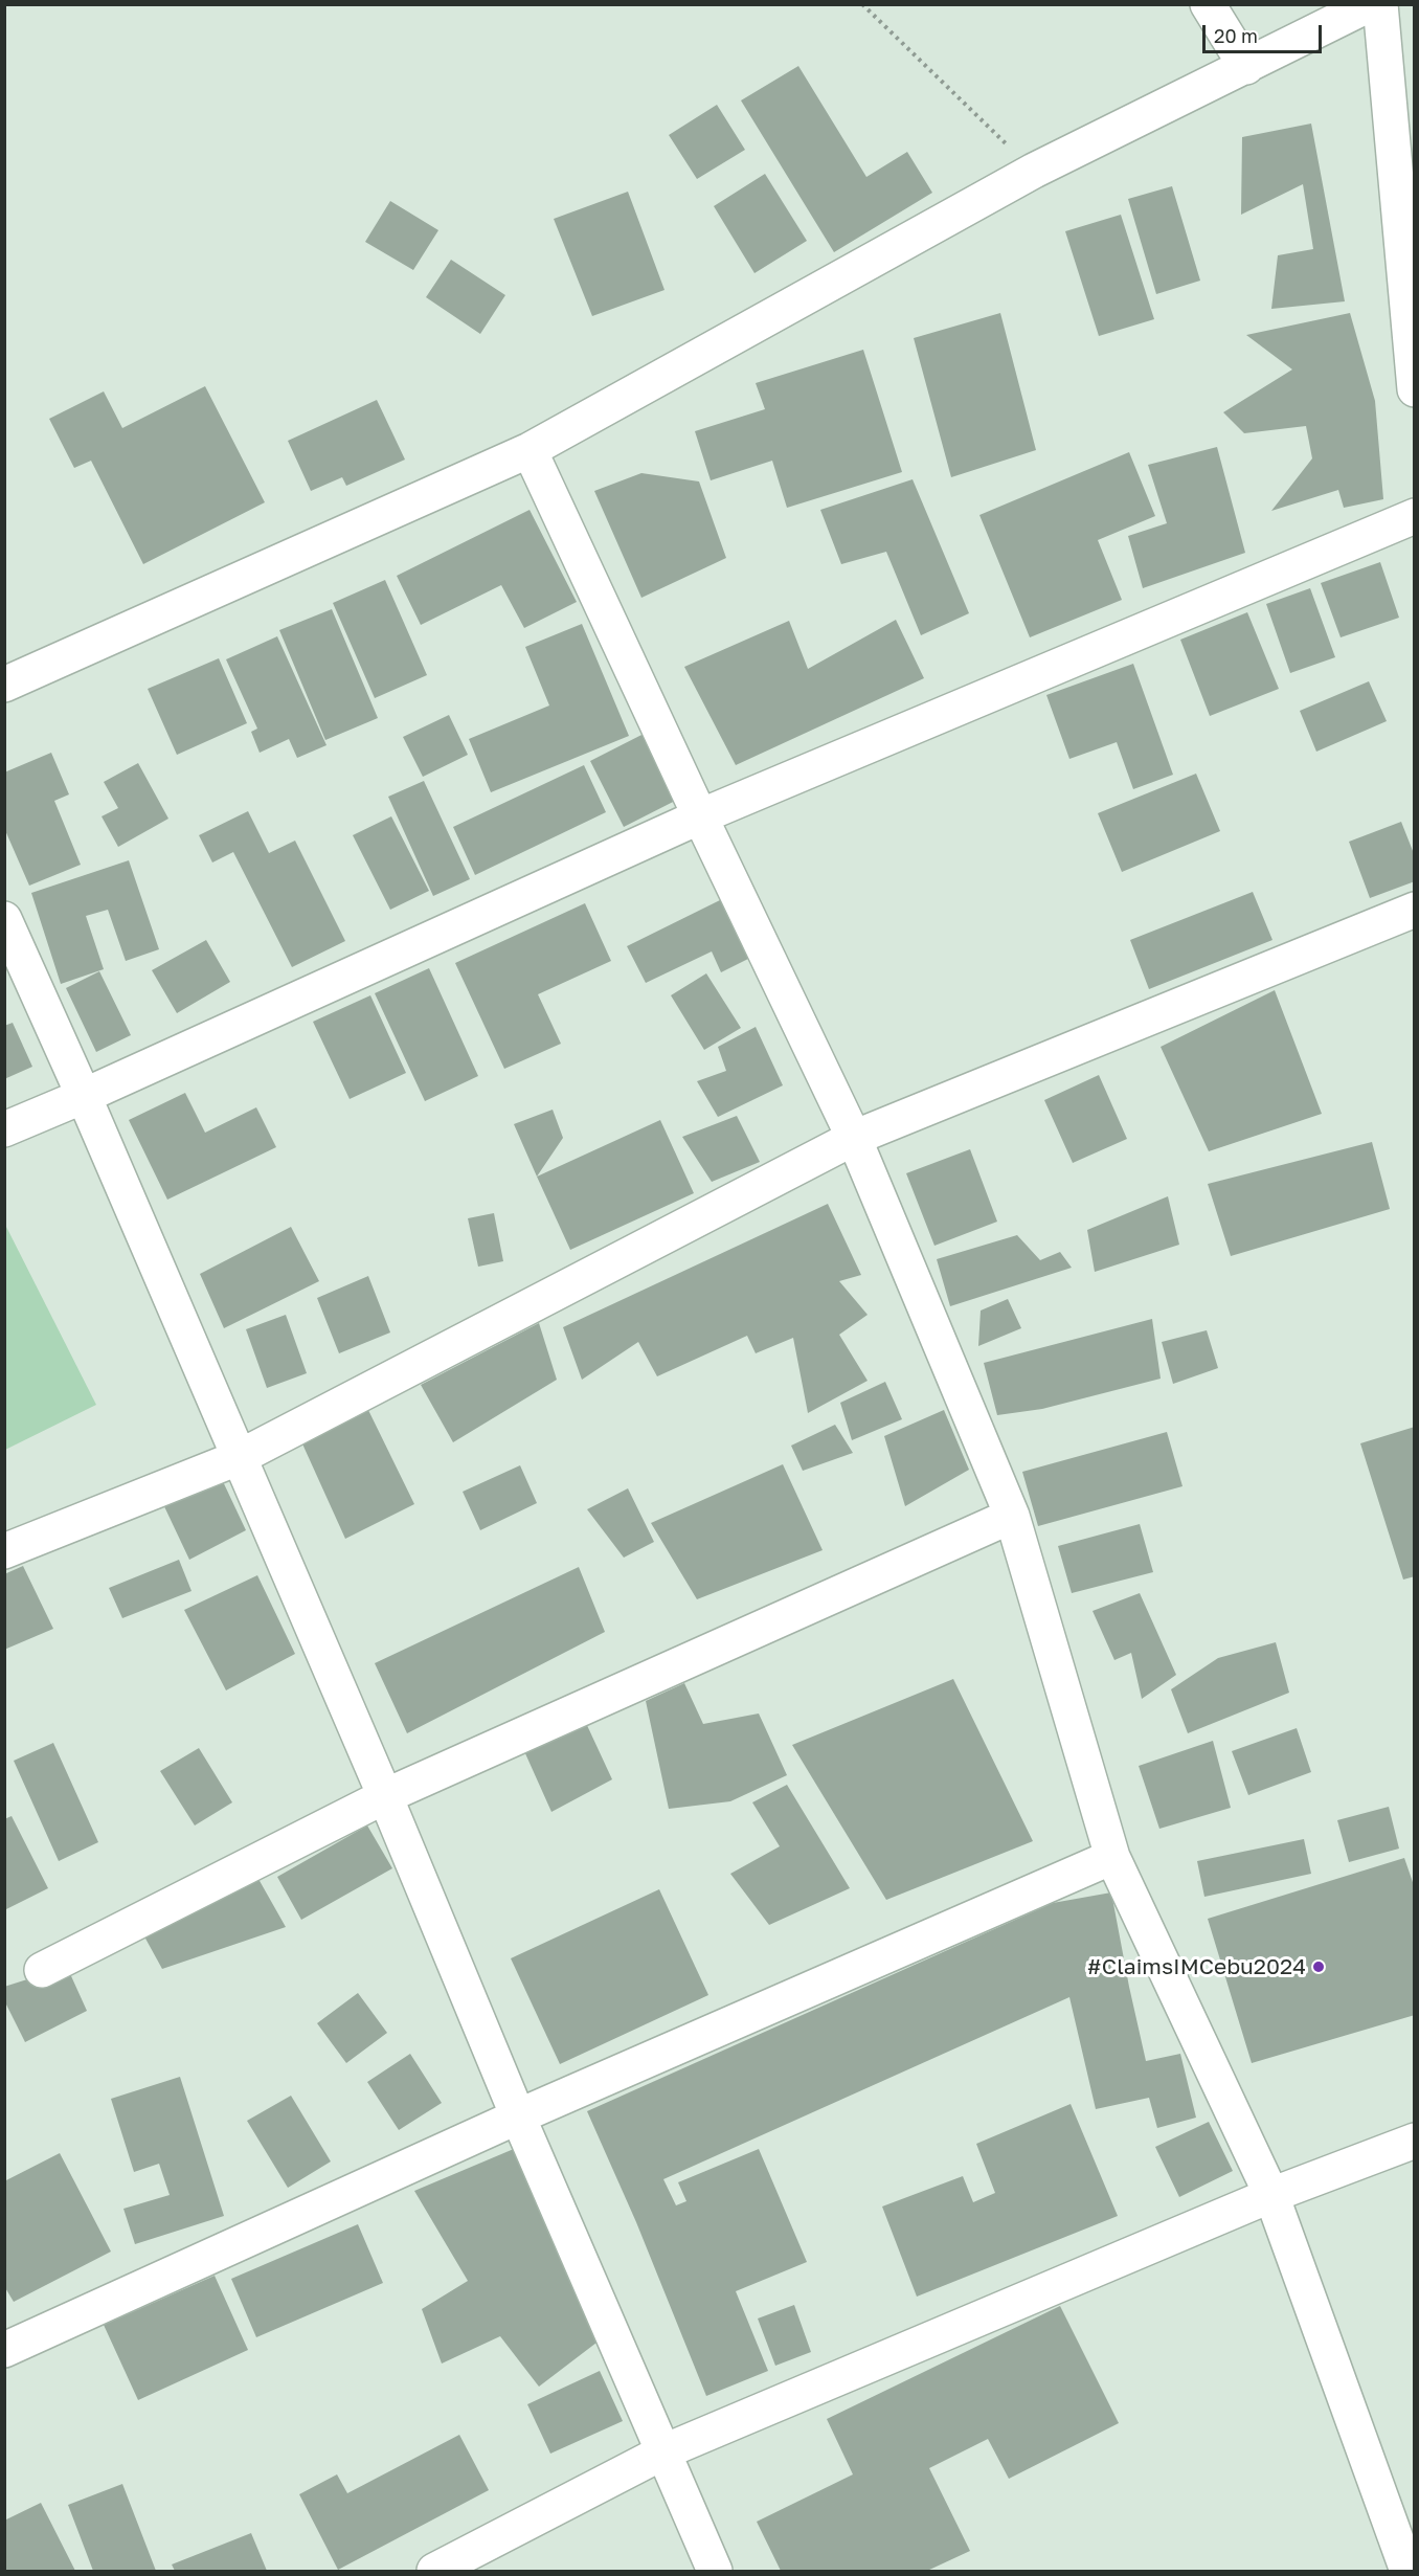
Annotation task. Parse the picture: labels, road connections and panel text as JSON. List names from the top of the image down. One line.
{"places":["#ClaimsIMCebu2024"],"scale_bar":"20 m"}
